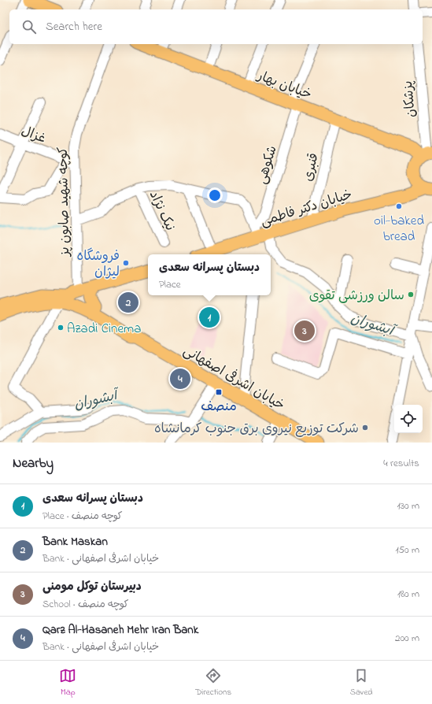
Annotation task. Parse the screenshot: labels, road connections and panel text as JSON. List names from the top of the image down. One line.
{"streets":{"main road":["خیابان بهار","خیابان دکتر فاطمی","خیابان اشرفی اصفهانی"],"street":["پزشکان","غزال","شکوهی","قنبری","کوچه شهید صابون پز","نیک نژاد"]},"crossings":[["خیابان بهار","پزشکان"],["خیابان بهار","شکوهی"],["خیابان بهار","قنبری"],["غزال","کوچه شهید صابون پز"],["قنبری","خیابان دکتر فاطمی"],["کوچه شهید صابون پز","خیابان اشرفی اصفهانی"]],"water":["آبشوران"],"places":{"other":["oil-baked bread","فروشگاه لیژان","سالن ورزشی تقوی","Azadi Cinema","شرکت توزیع نیروی برق جنوب کرمانشاه"],"transit":["منصف"]},"page":{"search":"Search here","popup":["دبستان پسرانه سعدی","Place"],"pins":["2","1","3","4"],"heading":["Nearby","4 results"],"list":[{"mark":"1","name":"دبستان پسرانه سعدی","note":"Place · کوچه منصف","value":"130 m"},{"mark":"2","name":"Bank Maskan","note":"Bank · خیابان اشرفی اصفهانی","value":"150 m"},{"mark":"3","name":"دبیرستان توکل مومنی","note":"School · کوچه منصف","value":"180 m"},{"mark":"4","name":"Qarz Al-Hasaneh Mehr Iran Bank","note":"Bank · خیابان اشرفی اصفهانی","value":"200 m"}],"nav":["Map","Directions","Saved"]}}
